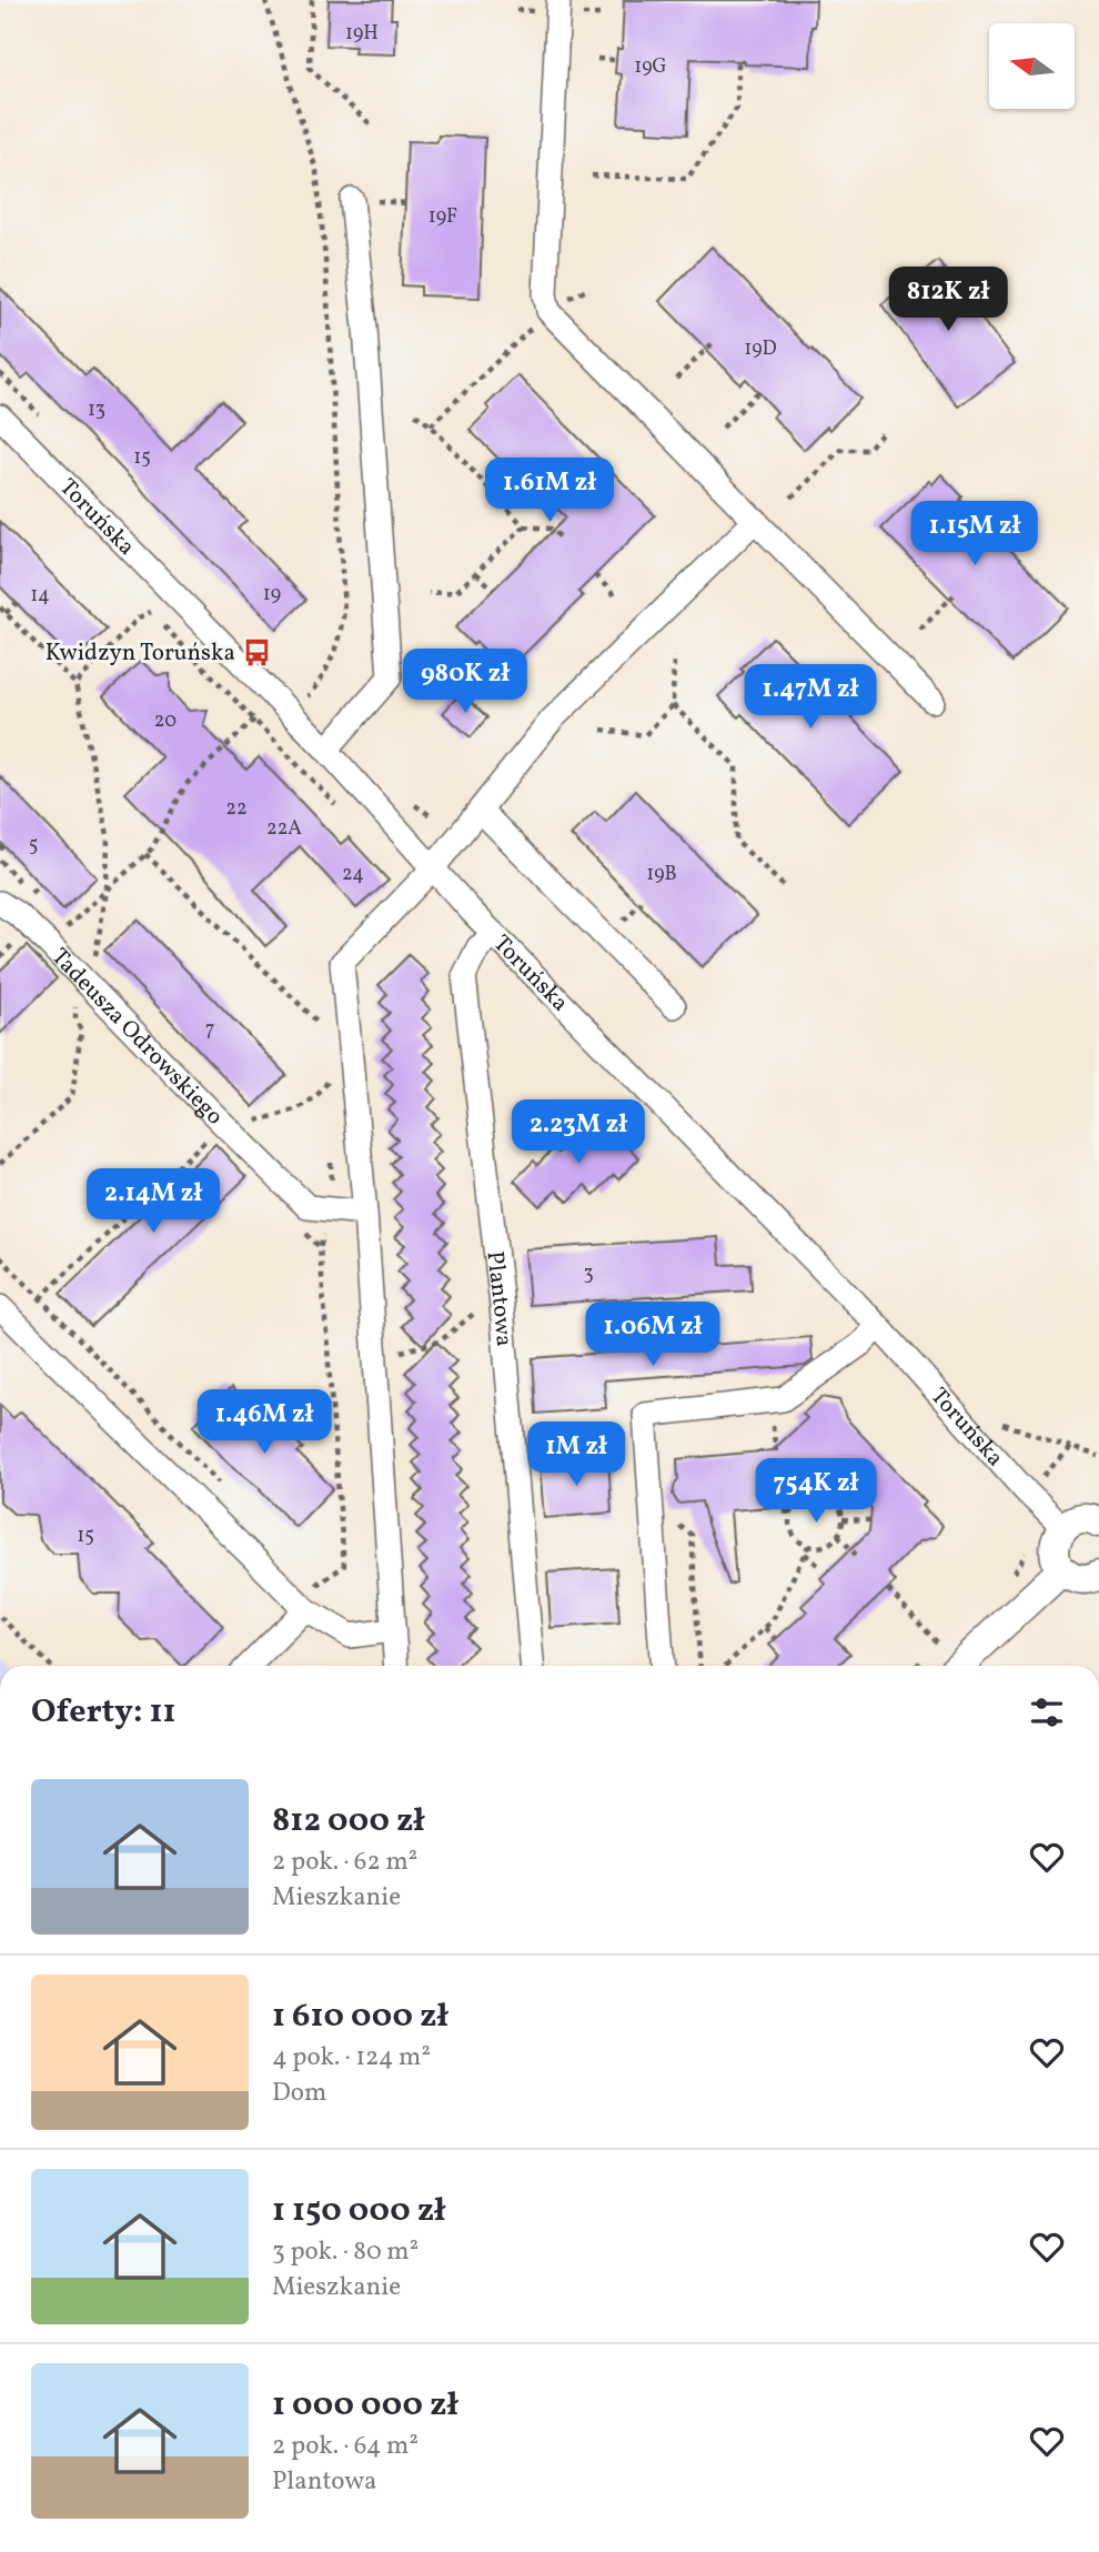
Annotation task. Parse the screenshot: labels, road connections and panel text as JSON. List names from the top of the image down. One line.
{"streets":{"street":["Toruńska","Tadeusza Odrowskiego","Plantowa"]},"crossings":[["Toruńska","Plantowa"]],"places":{"bus stop":["Kwidzyn Toruńska"]},"house_numbers":["19H","19G","19F","19D","13","15","19","14","20","22","22A","5","24","19B","7","3","15"],"north":"left","page":{"price":["812K zł","1.61M zł","1.15M zł","980K zł","1.47M zł","2.23M zł","2.14M zł","1.06M zł","1.46M zł","1M zł","754K zł"],"heading":"Oferty: 11","list":[{"name":"812 000 zł","note":"2 pok. · 62 m² · Mieszkanie"},{"name":"1 610 000 zł","note":"4 pok. · 124 m² · Dom"},{"name":"1 150 000 zł","note":"3 pok. · 80 m² · Mieszkanie"},{"name":"1 000 000 zł","note":"2 pok. · 64 m² · Plantowa"}]}}
